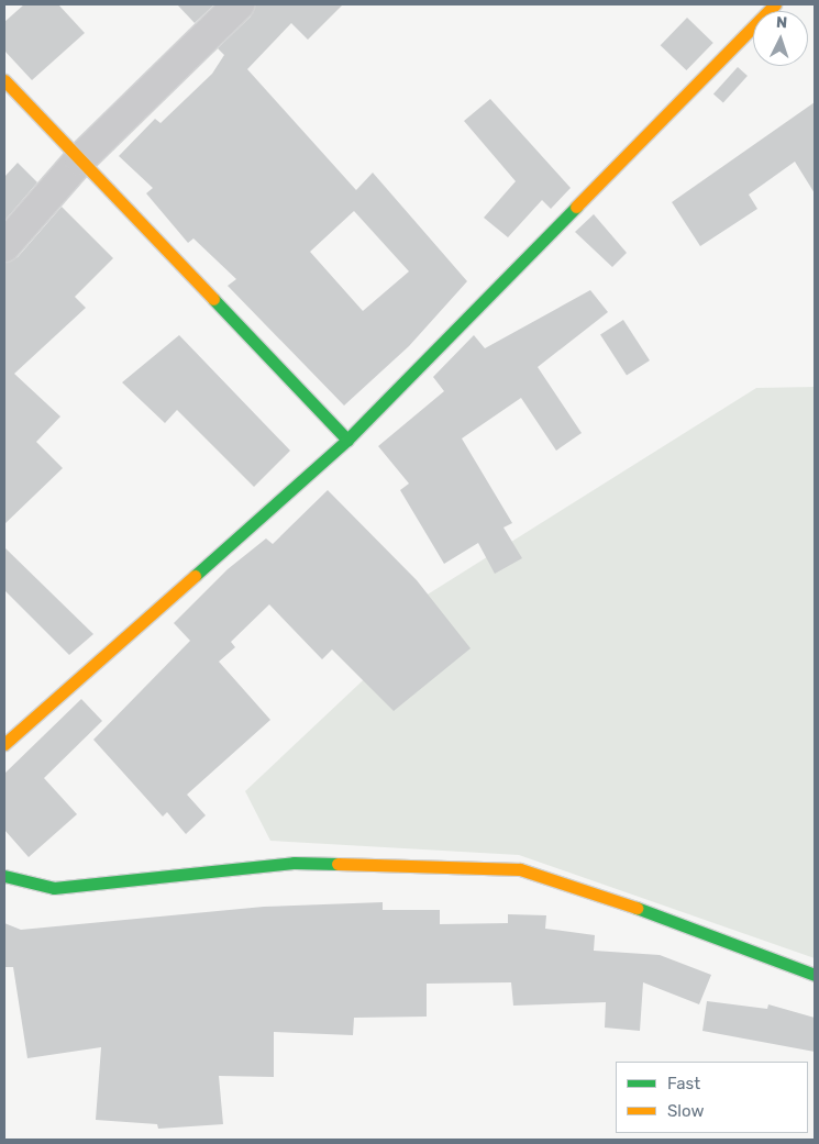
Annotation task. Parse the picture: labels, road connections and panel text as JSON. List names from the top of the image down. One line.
{"legend":["Fast","Slow"],"north":"top"}
